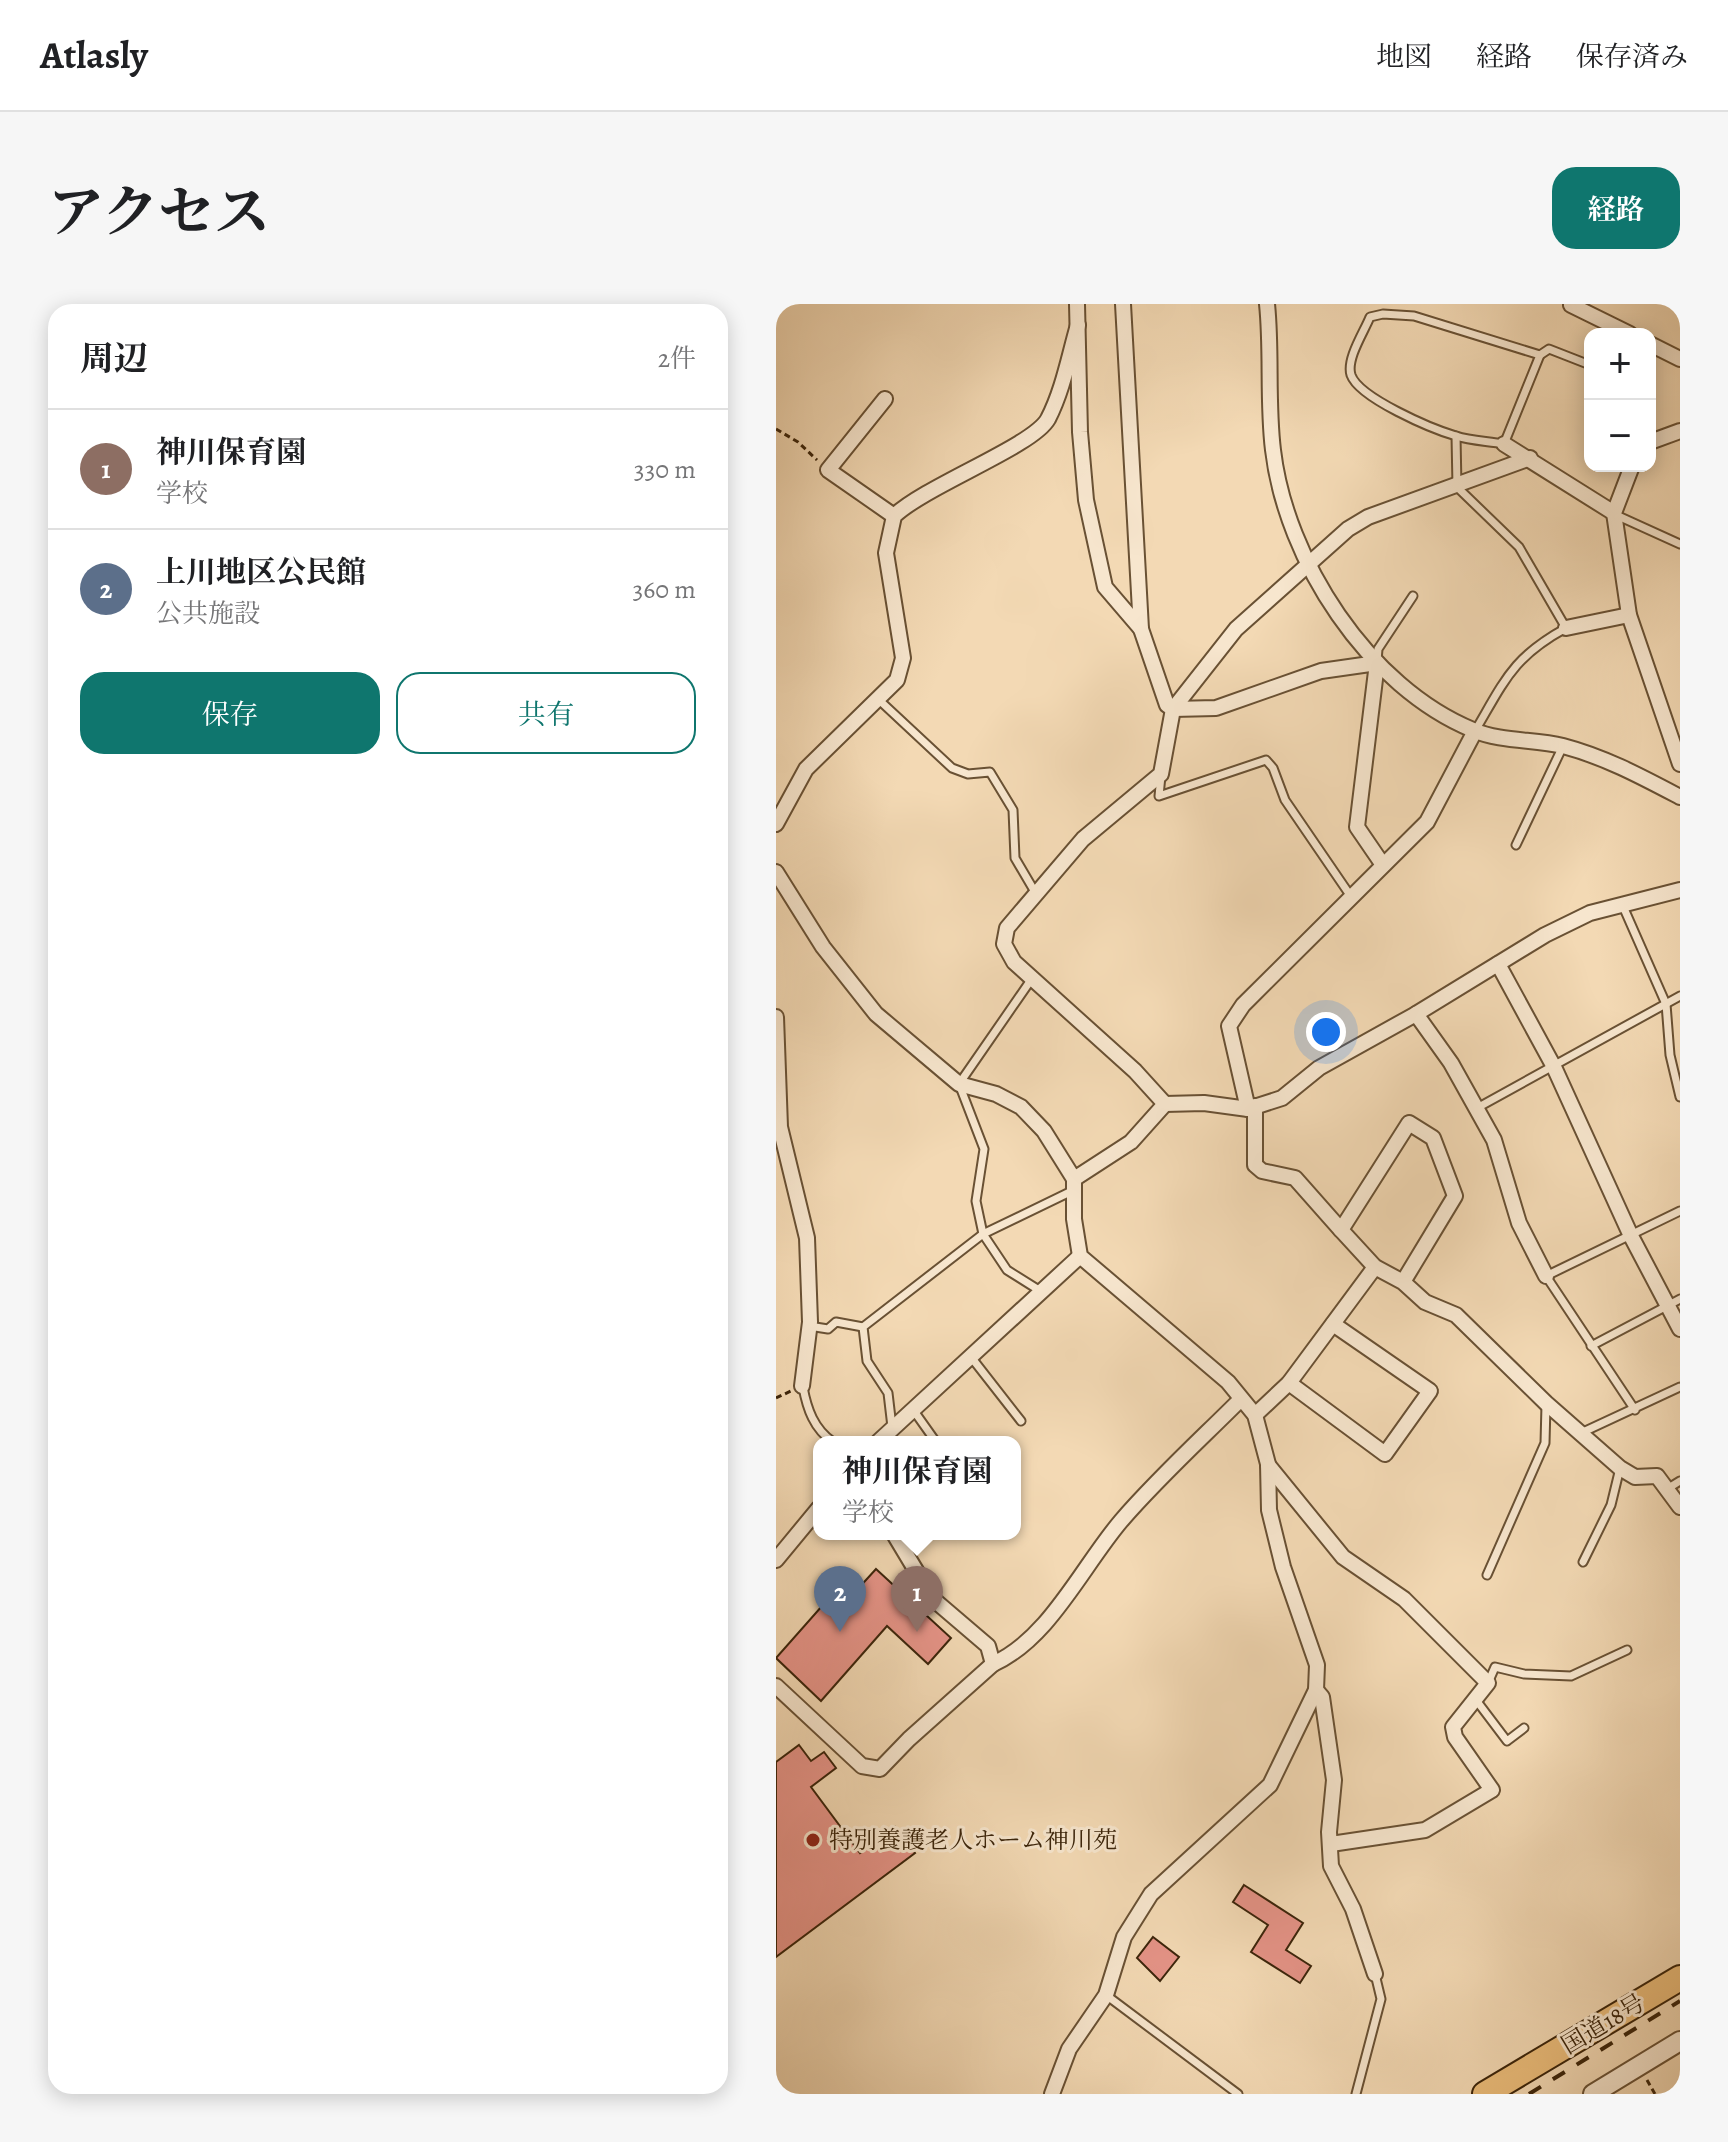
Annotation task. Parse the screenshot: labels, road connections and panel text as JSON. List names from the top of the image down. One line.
{"streets":{"highway":["国道18号"]},"places":["特別養護老人ホーム神川苑"],"page":{"header":"Atlasly","nav":["地図","経路","保存済み"],"title":"アクセス","buttons":["経路",["保存","共有"]],"heading":["周辺","2件"],"map_buttons":["+","−"],"list":[{"mark":"1","name":"神川保育園","note":"学校","value":"330 m"},{"mark":"2","name":"上川地区公民館","note":"公共施設","value":"360 m"}],"popup":["神川保育園","学校"],"pins":["1","2"]}}
